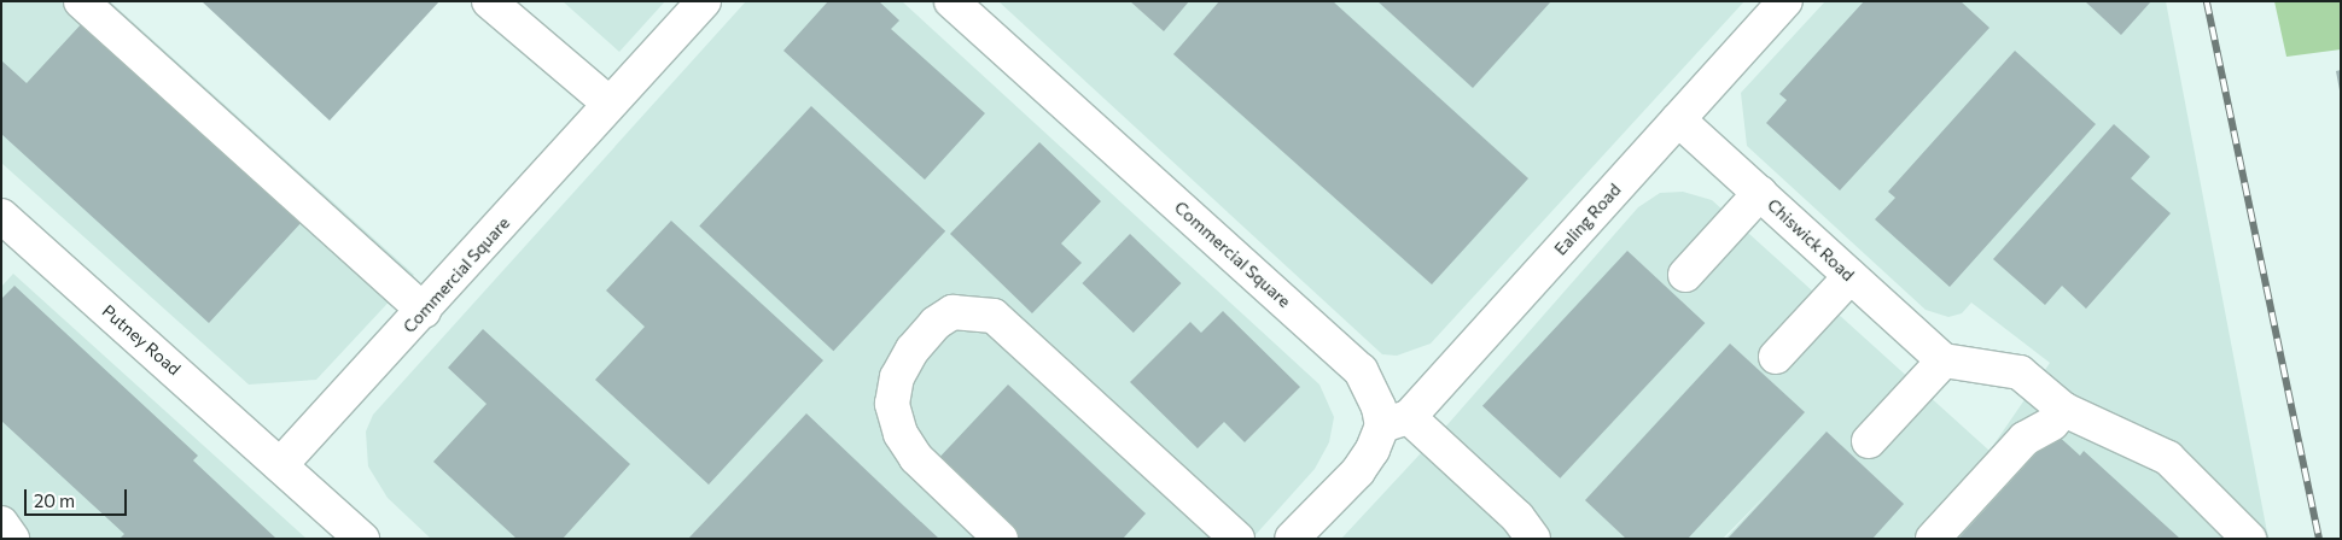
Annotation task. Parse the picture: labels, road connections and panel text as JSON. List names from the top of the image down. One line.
{"streets":{"street":["Ealing Road","Chiswick Road","Commercial Square","Putney Road"]},"crossings":[["Ealing Road","Chiswick Road"],["Ealing Road","Commercial Square"],["Commercial Square","Putney Road"]],"scale_bar":"20 m"}
